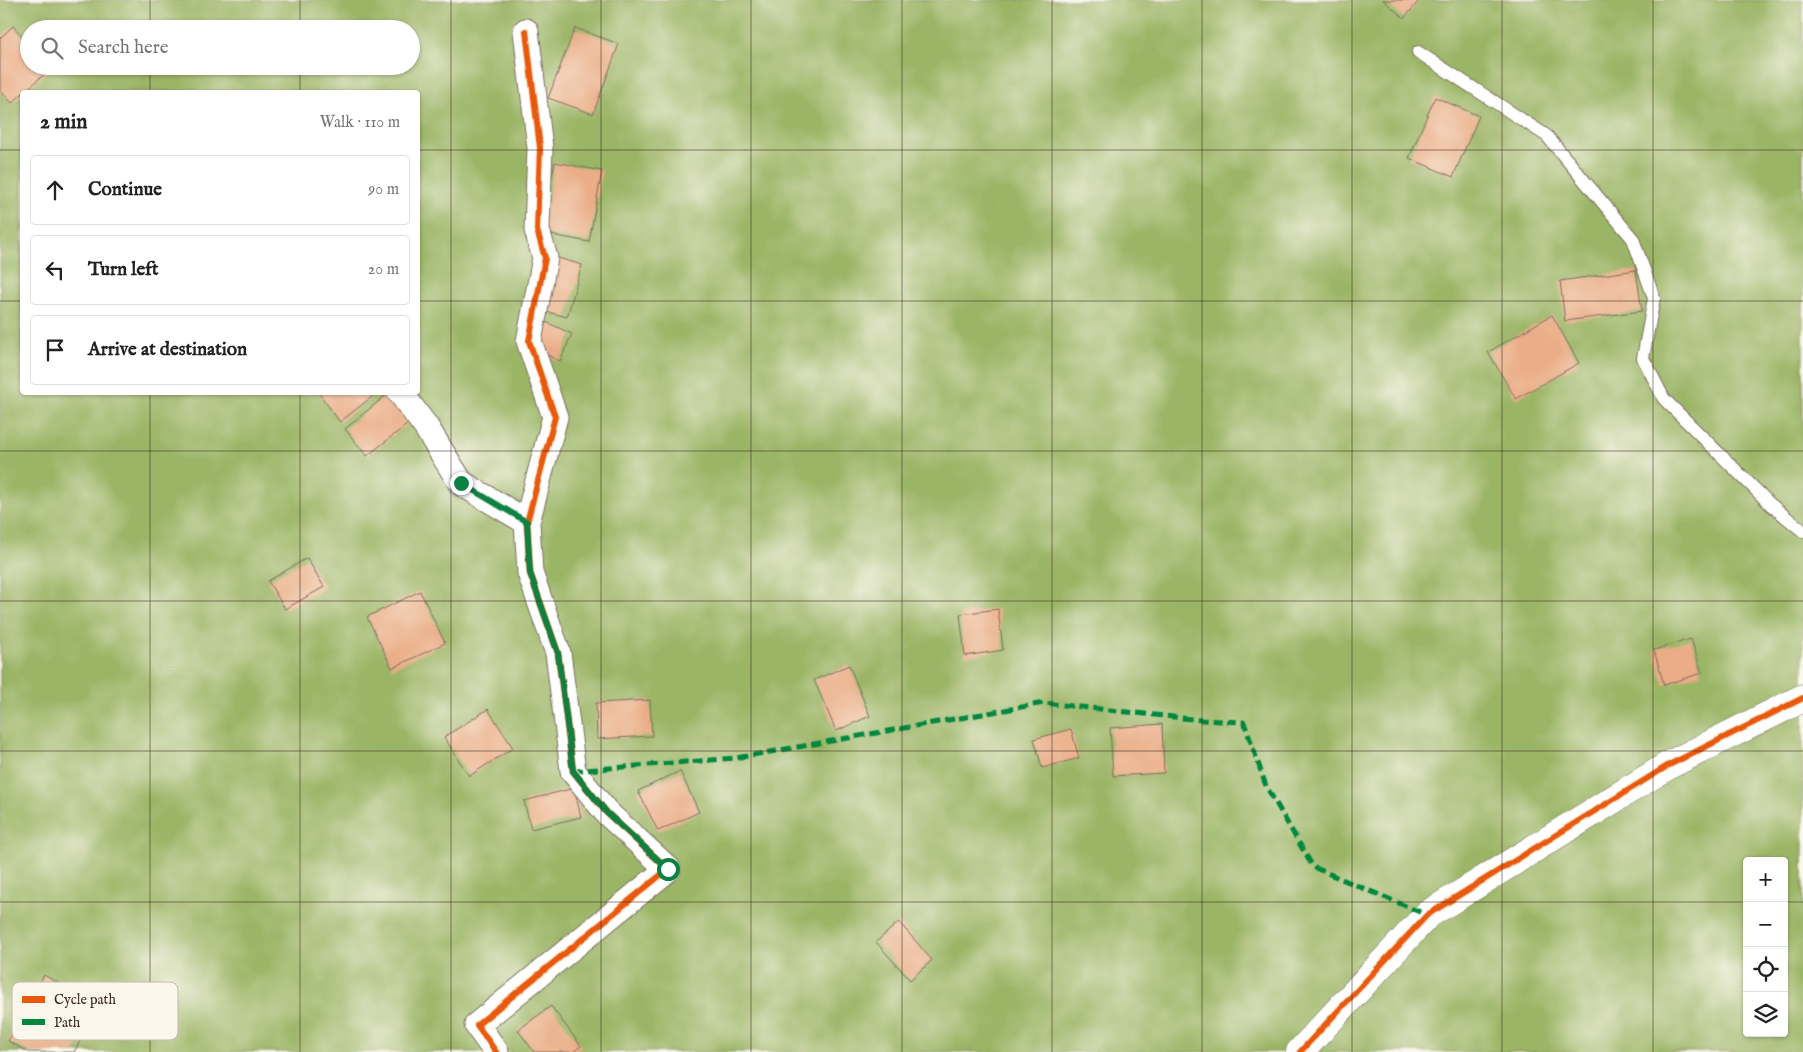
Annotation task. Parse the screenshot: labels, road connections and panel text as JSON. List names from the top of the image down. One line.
{"legend":["Cycle path","Path"],"page":{"search":"Search here","heading":["2 min","Walk · 110 m"],"list":[["Continue","90 m"],["Turn left","20 m"],"Arrive at destination"],"map_buttons":["+","−"]}}
